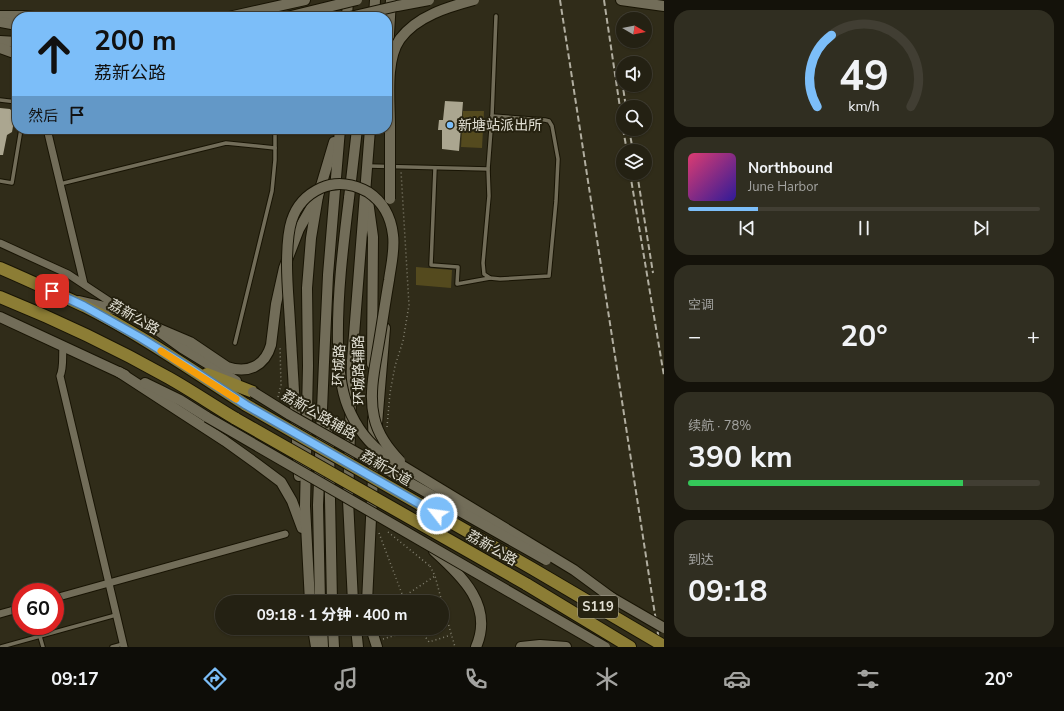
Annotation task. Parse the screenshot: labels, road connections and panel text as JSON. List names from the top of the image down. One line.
{"streets":{"main road":["荔新公路","环城路","环城路辅路","荔新公路辅路","荔新大道","S119"]},"crossings":[["荔新公路","荔新公路辅路"],["荔新公路","荔新大道"],["环城路","环城路辅路"]],"places":["新塘站派出所"],"north":"right","page":{"turn":["200 m","荔新公路"],"then":"然后","song":["Northbound","June Harbor"],"tile":["空调",["续航 · 78%","390 km"],["到达","09:18"]],"heat":["−","20°","+"],"limit":"60","trip":"09:18 · 1 分钟 · 400 m","tabs":["09:17","20°"],"gauge":["49","km/h"]}}
